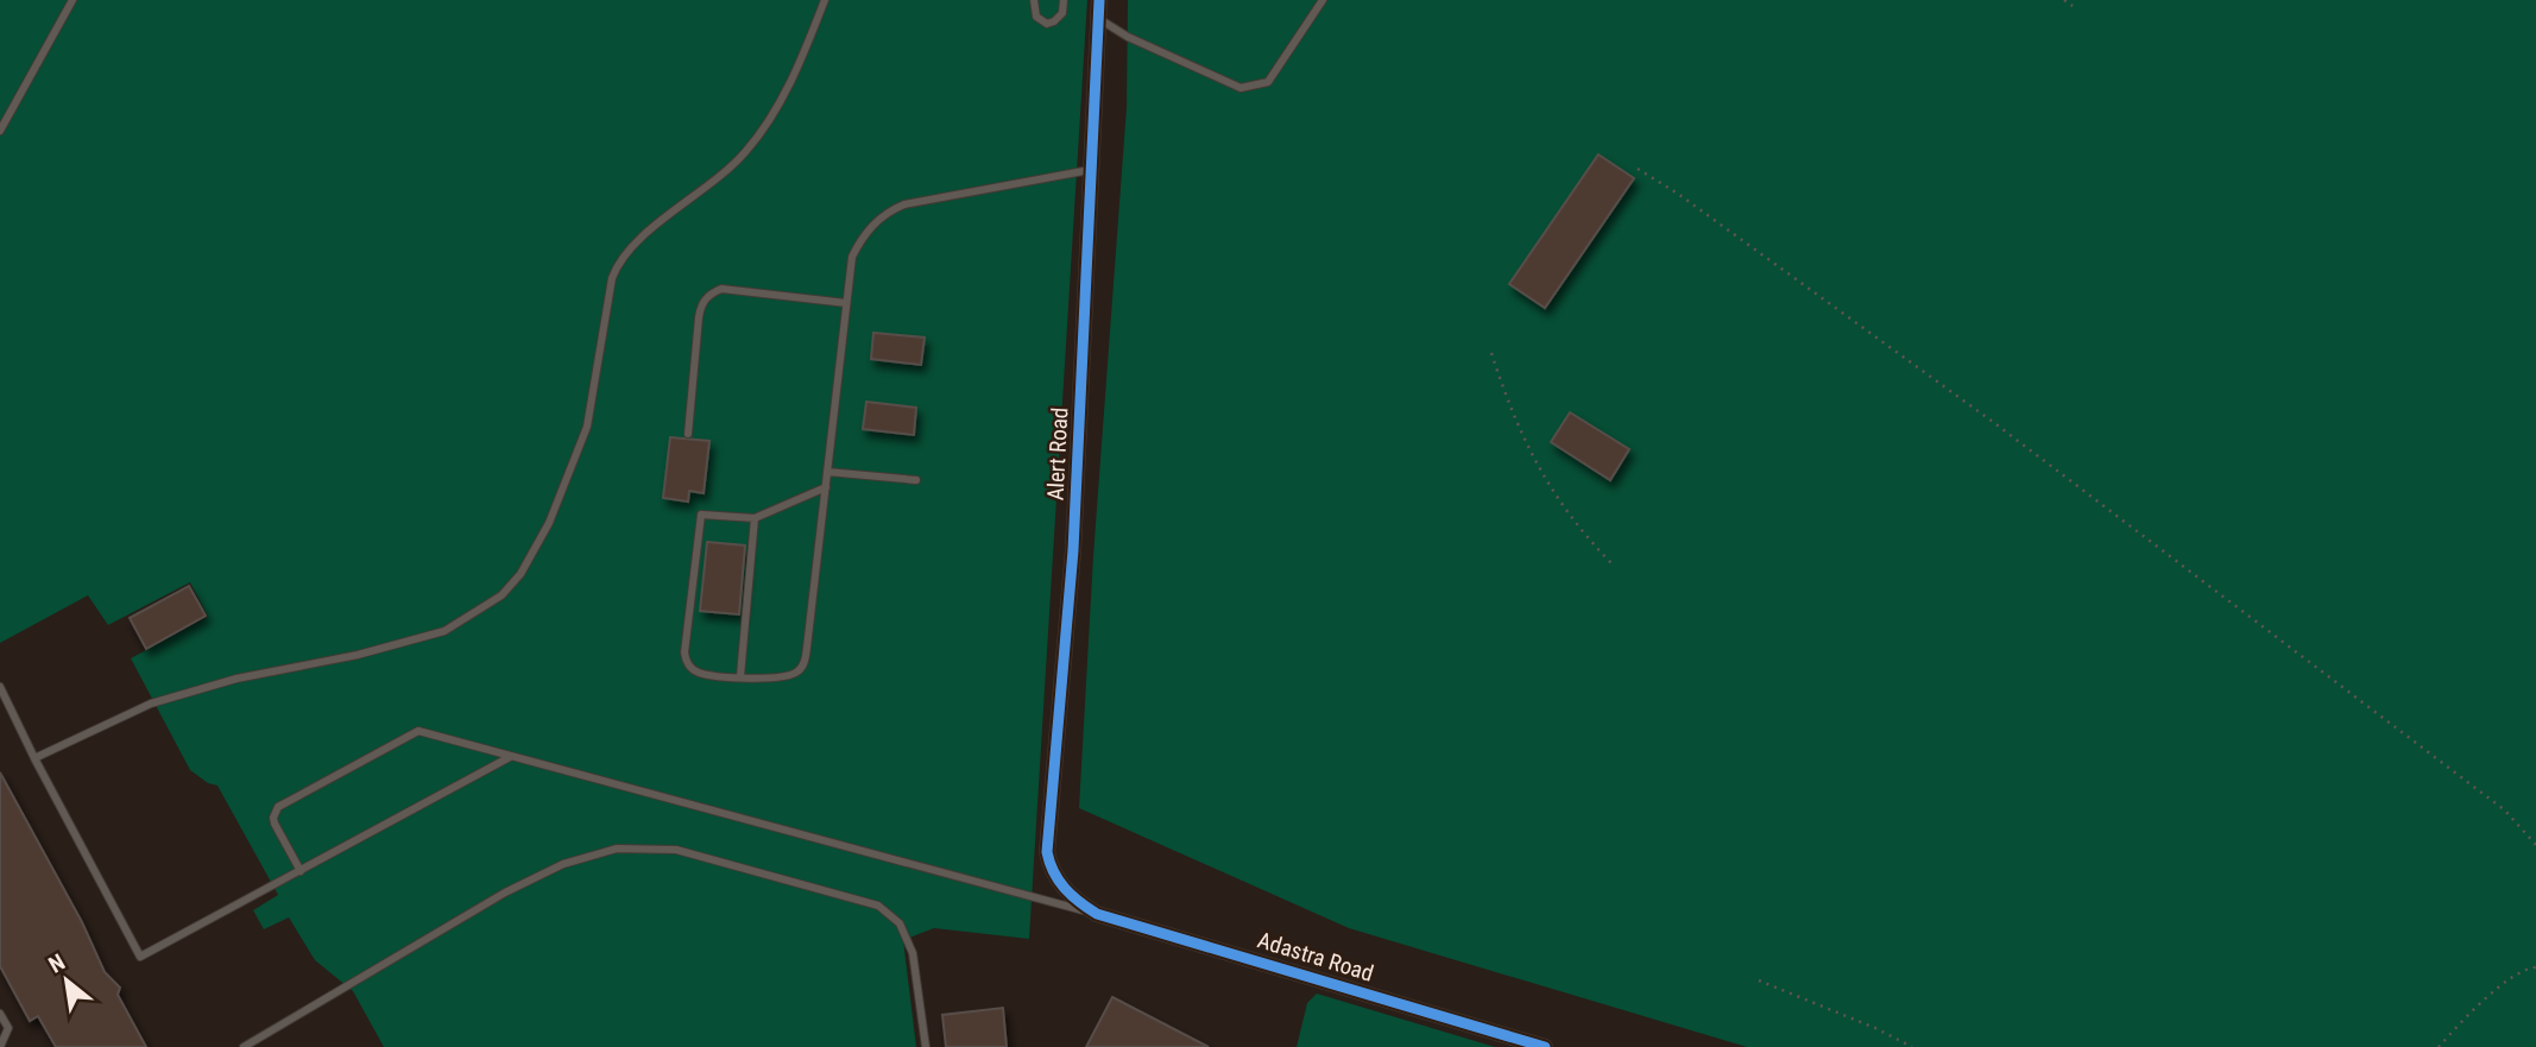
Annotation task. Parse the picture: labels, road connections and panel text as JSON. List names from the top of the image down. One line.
{"streets":{"street":["Alert Road","Adastra Road"]},"crossings":[["Alert Road","Adastra Road"]],"north":"top left"}
